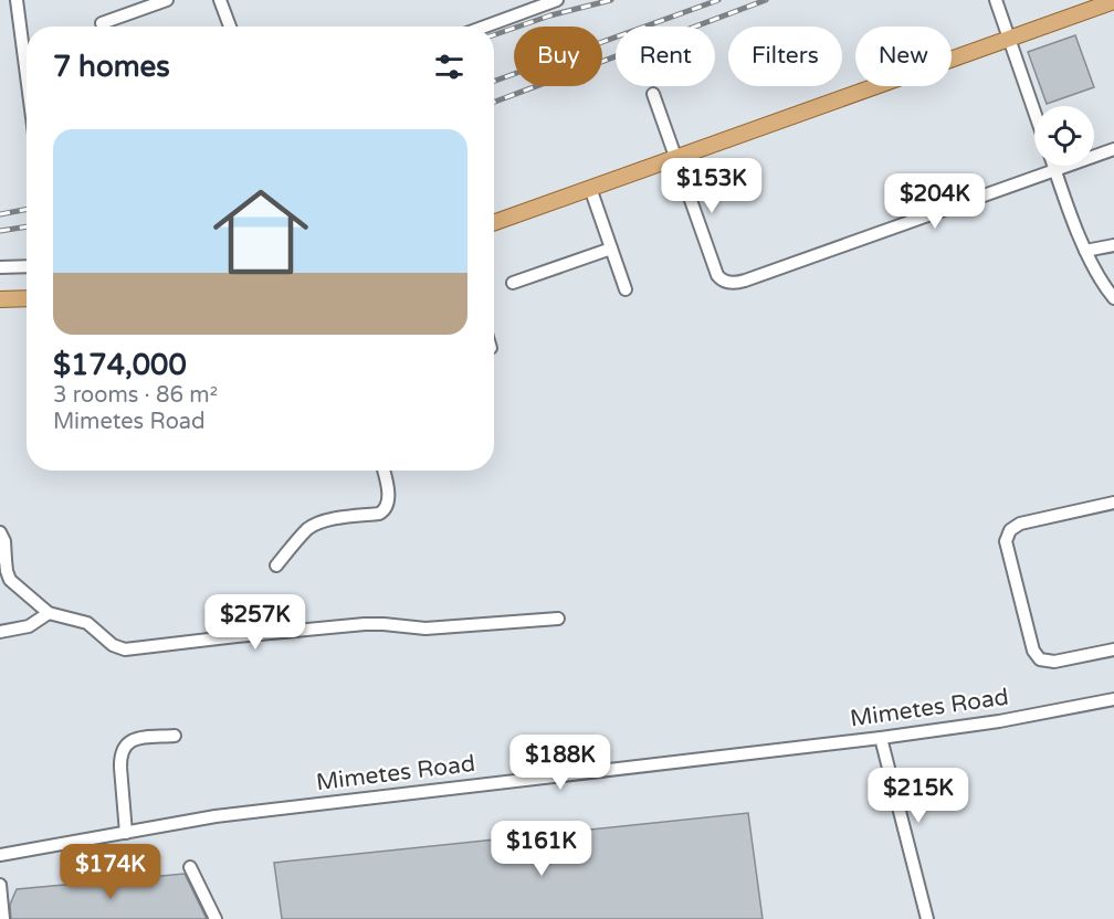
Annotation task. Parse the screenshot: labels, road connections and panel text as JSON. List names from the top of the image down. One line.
{"streets":{"street":["Mimetes Road"]},"page":{"chip":["Buy","Rent","Filters","New"],"heading":"7 homes","list":[{"name":"$174,000","note":"3 rooms · 86 m² · Mimetes Road"}],"price":["$153K","$204K","$257K","$188K","$215K","$161K","$174K"]}}
